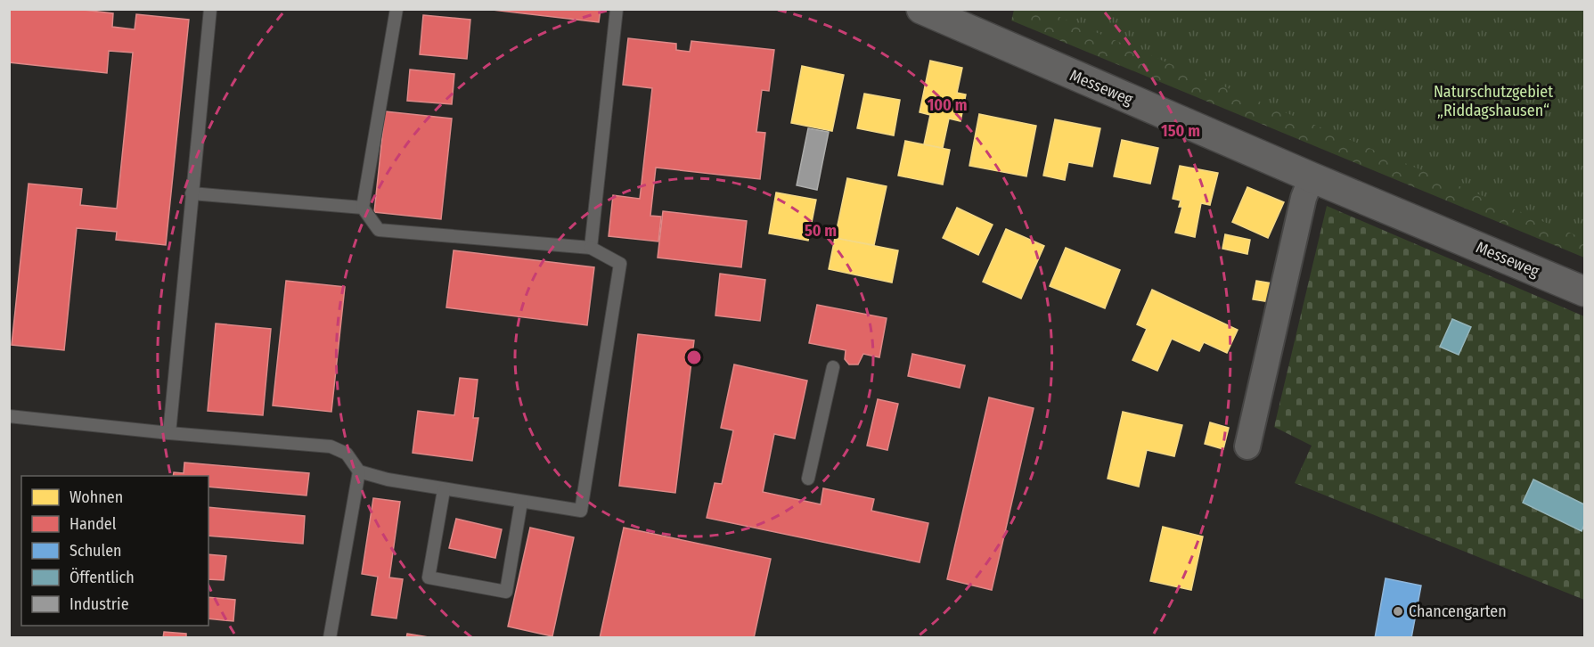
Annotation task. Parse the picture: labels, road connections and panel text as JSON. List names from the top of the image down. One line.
{"streets":{"main road":["Messeweg"]},"parks":["Naturschutzgebiet „Riddagshausen“"],"places":["Chancengarten"],"legend":["Wohnen","Handel","Schulen","Öffentlich","Industrie"],"rings":["100 m","150 m","50 m"]}
